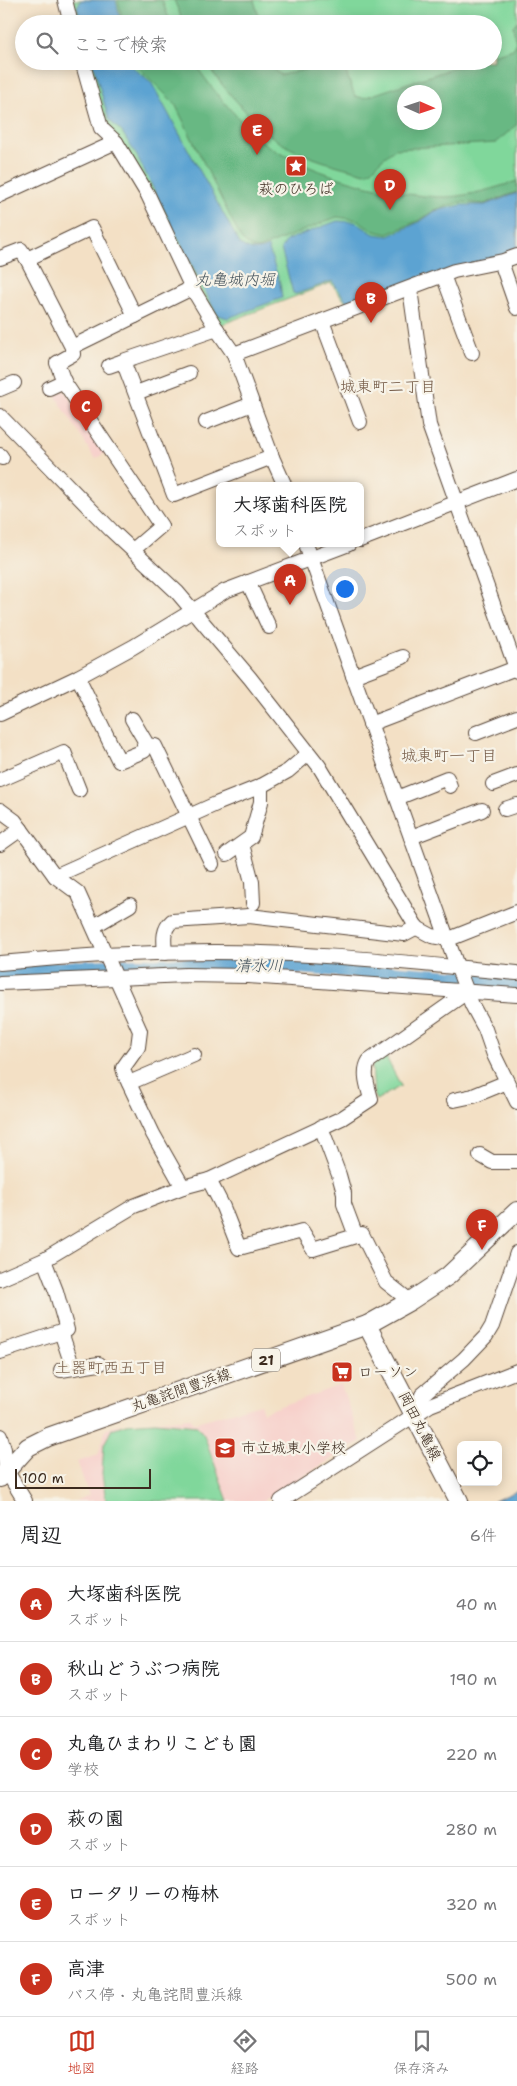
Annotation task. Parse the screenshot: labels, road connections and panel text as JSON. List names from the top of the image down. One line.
{"streets":{"main road":["21","丸亀詫間豊浜線","岡田丸亀線"]},"crossings":[["丸亀詫間豊浜線","岡田丸亀線"]],"districts":["城東町二丁目","城東町一丁目","土器町西五丁目"],"water":["丸亀城内堀","清水川"],"places":{"place":["萩のひろば"],"supermarket":["ローソン"],"school or university":["市立城東小学校"]},"scale_bar":"100 m","north":"right","page":{"search":"ここで検索","pins":["E","D","B","C","A","F"],"popup":["大塚歯科医院","スポット"],"scale":"100 m","heading":["周辺","6件"],"list":[{"mark":"A","name":"大塚歯科医院","note":"スポット","value":"40 m"},{"mark":"B","name":"秋山どうぶつ病院","note":"スポット","value":"190 m"},{"mark":"C","name":"丸亀ひまわりこども園","note":"学校","value":"220 m"},{"mark":"D","name":"萩の園","note":"スポット","value":"280 m"},{"mark":"E","name":"ロータリーの梅林","note":"スポット","value":"320 m"},{"mark":"F","name":"高津","note":"バス停 · 丸亀詫間豊浜線","value":"500 m"}],"nav":["地図","経路","保存済み"]}}
